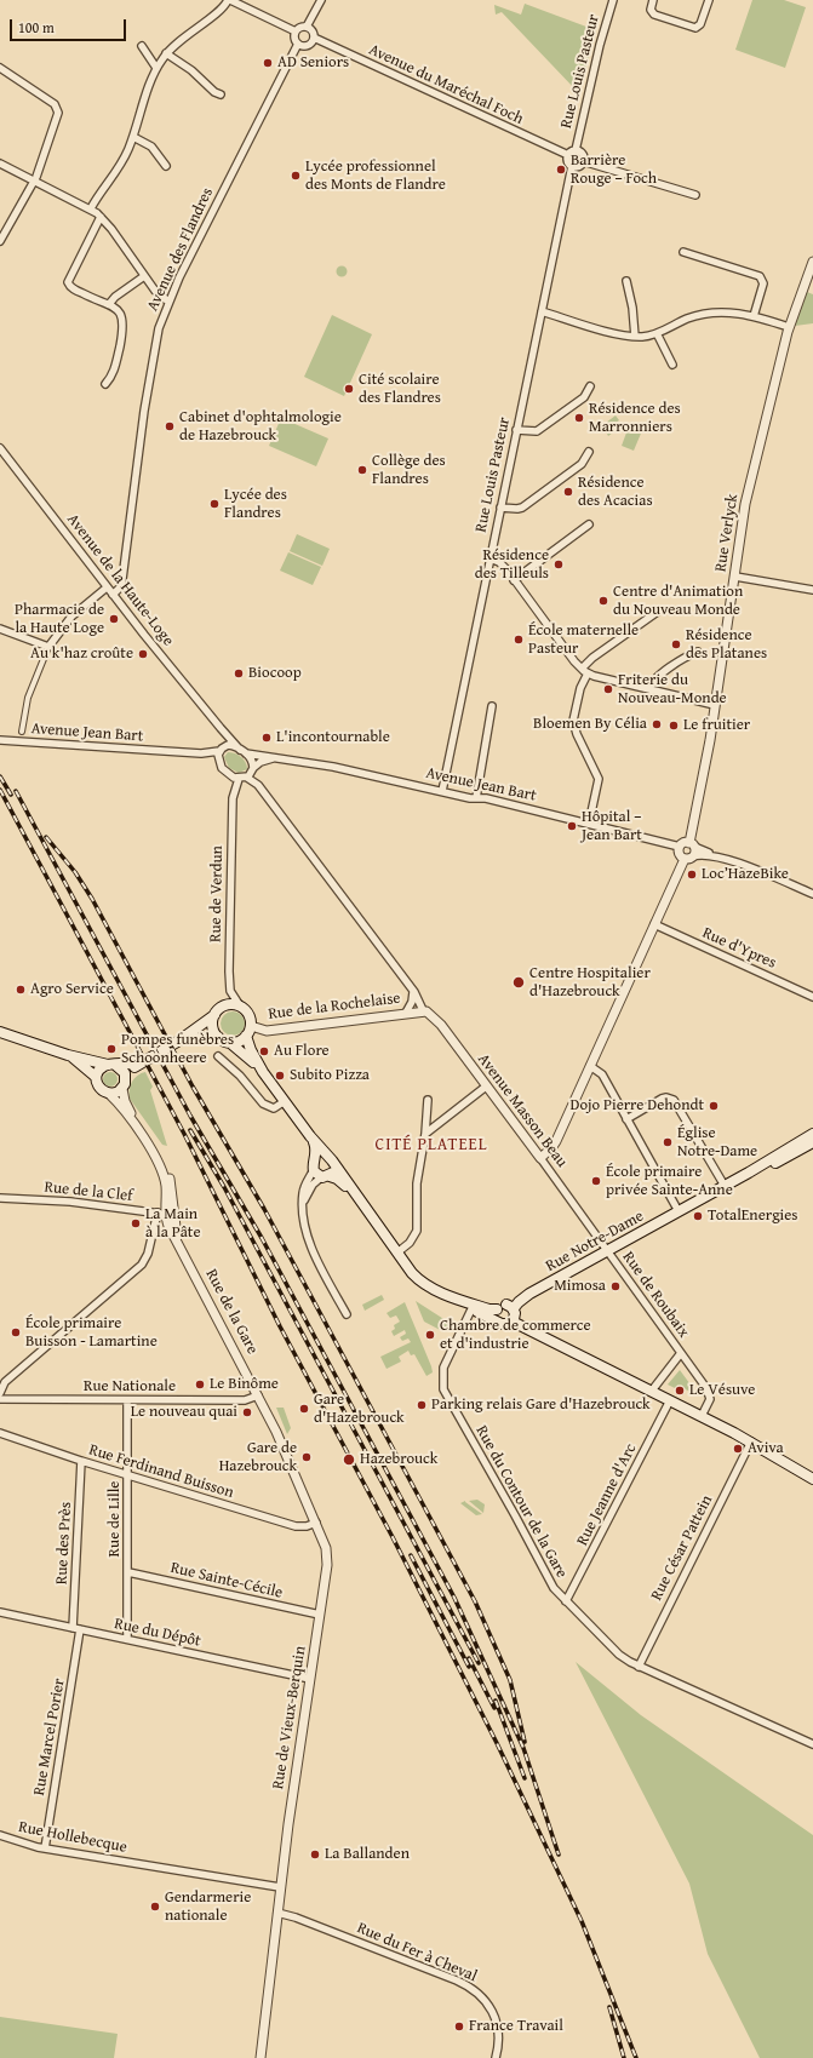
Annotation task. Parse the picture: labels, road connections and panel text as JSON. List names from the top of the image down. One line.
{"streets":{"main road":["Rue Notre-Dame"],"street":["Rue Louis Pasteur","Avenue du Maréchal Foch","Avenue des Flandres","Rue Verlyck","Avenue de la Haute-Loge","Avenue Jean Bart","Rue de Verdun","Rue d'Ypres","Rue de la Rochelaise","Avenue Masson Beau","Rue de la Clef","Rue de Roubaix","Rue de la Gare","Rue Nationale","Rue Ferdinand Buisson","Rue Jeanne d'Arc","Rue du Contour de la Gare","Rue de Lille","Rue des Près","Rue César Pattein","Rue Sainte-Cécile","Rue du Dépôt","Rue de Vieux-Berquin","Rue Marcel Porier","Rue Hollebecque","Rue du Fer à Cheval"]},"crossings":[["Rue Louis Pasteur","Avenue du Maréchal Foch"],["Rue Louis Pasteur","Avenue Jean Bart"],["Avenue du Maréchal Foch","Avenue des Flandres"],["Avenue des Flandres","Avenue de la Haute-Loge"],["Rue Verlyck","Rue d'Ypres"],["Rue Verlyck","Avenue Masson Beau"],["Avenue de la Haute-Loge","Avenue Jean Bart"],["Avenue de la Haute-Loge","Rue de Verdun"],["Avenue de la Haute-Loge","Avenue Masson Beau"],["Avenue Jean Bart","Rue de Verdun"],["Avenue Jean Bart","Avenue Masson Beau"],["Rue de Verdun","Rue de la Rochelaise"],["Rue de Verdun","Avenue Masson Beau"],["Rue de la Rochelaise","Avenue Masson Beau"],["Avenue Masson Beau","Rue Notre-Dame"],["Avenue Masson Beau","Rue de Roubaix"],["Rue de la Clef","Rue de la Gare"],["Rue Notre-Dame","Rue de Roubaix"],["Rue de la Gare","Rue Nationale"],["Rue de la Gare","Rue de Vieux-Berquin"],["Rue Nationale","Rue de Lille"],["Rue Nationale","Rue de Vieux-Berquin"],["Rue Ferdinand Buisson","Rue de Lille"],["Rue Ferdinand Buisson","Rue des Près"],["Rue Ferdinand Buisson","Rue de Vieux-Berquin"],["Rue Jeanne d'Arc","Rue du Contour de la Gare"],["Rue du Contour de la Gare","Rue César Pattein"],["Rue de Lille","Rue Sainte-Cécile"],["Rue de Lille","Rue du Dépôt"],["Rue des Près","Rue du Dépôt"],["Rue des Près","Rue Marcel Porier"],["Rue Sainte-Cécile","Rue de Vieux-Berquin"],["Rue du Dépôt","Rue de Vieux-Berquin"],["Rue du Dépôt","Rue Marcel Porier"],["Rue de Vieux-Berquin","Rue Hollebecque"],["Rue de Vieux-Berquin","Rue du Fer à Cheval"],["Rue Marcel Porier","Rue Hollebecque"]],"districts":["CITÉ PLATEEL"],"places":["AD Seniors","Barrière Rouge – Foch","Lycée professionnel des Monts de Flandre","Cité scolaire des Flandres","Résidence des Marronniers","Cabinet d'ophtalmologie de Hazebrouck","Collège des Flandres","Résidence des Acacias","Lycée des Flandres","Résidence des Tilleuls","Centre d'Animation du Nouveau Monde","Pharmacie de la Haute Loge","École maternelle Pasteur","Résidence des Platanes","Au k'haz croûte","Biocoop","Friterie du Nouveau-Monde","Bloemen By Célia","Le fruitier","L'incontournable","Hôpital – Jean Bart","Loc’HazeBike","Centre Hospitalier d'Hazebrouck","Agro Service","Pompes funèbres Schoonheere","Au Flore","Subito Pizza","Dojo Pierre Dehondt","Église Notre-Dame","École primaire privée Sainte-Anne","TotalEnergies","La Main à la Pâte","Mimosa","École primaire Buisson - Lamartine","Chambre de commerce et d'industrie","Le Binôme","Le Vésuve","Parking relais Gare d'Hazebrouck","Gare d'Hazebrouck","Le nouveau quai","Aviva","Gare de Hazebrouck","Hazebrouck","La Ballanden","Gendarmerie nationale","France Travail"],"scale_bar":"100 m"}
